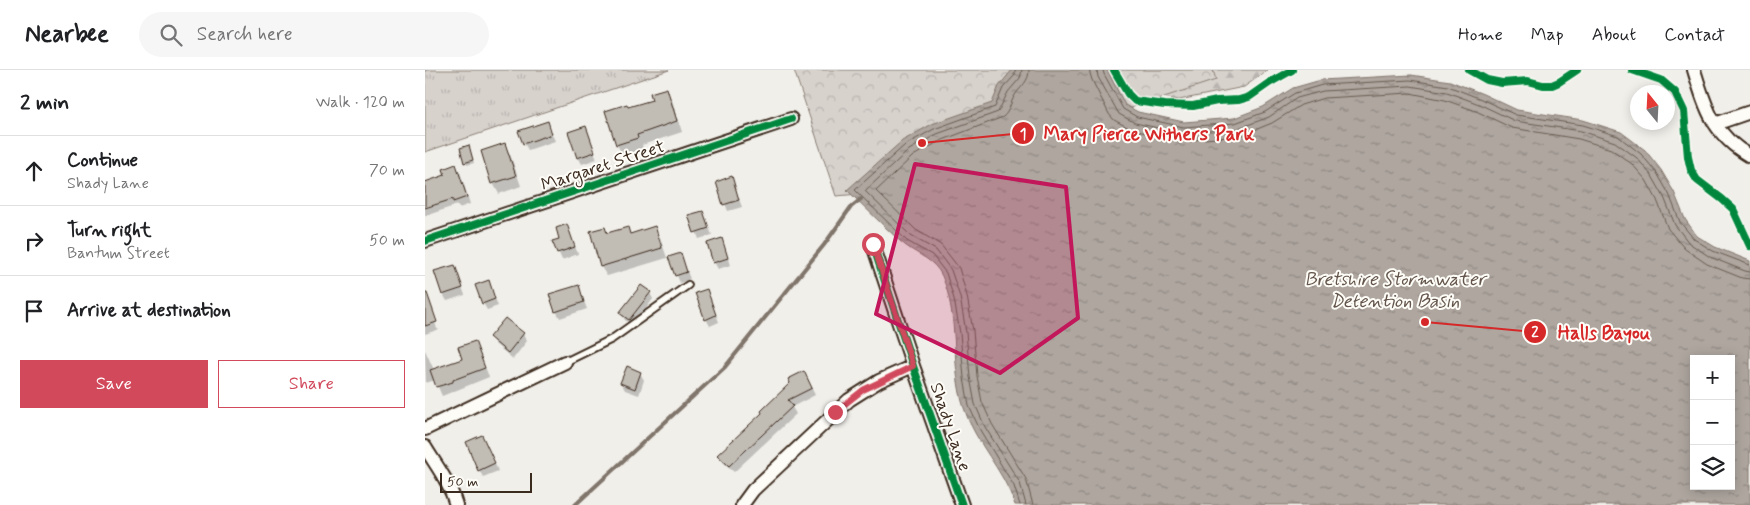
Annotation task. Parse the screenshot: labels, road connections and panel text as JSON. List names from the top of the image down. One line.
{"streets":{"street":["Margaret Street","Shady Lane"]},"water":["Bretshire Stormwater Detention Basin"],"places":["Mary Pierce Withers Park","Halls Bayou"],"scale_bar":"50 m","north":"top","page":{"header":"Nearbee","search":"Search here","nav":["Home","Map","About","Contact"],"heading":["2 min","Walk · 120 m"],"list":[["Continue","Shady Lane","70 m"],["Turn right","Bantum Street","50 m"],"Arrive at destination"],"buttons":["Save","Share"],"map_buttons":["+","−"],"scale":"50 m"}}
